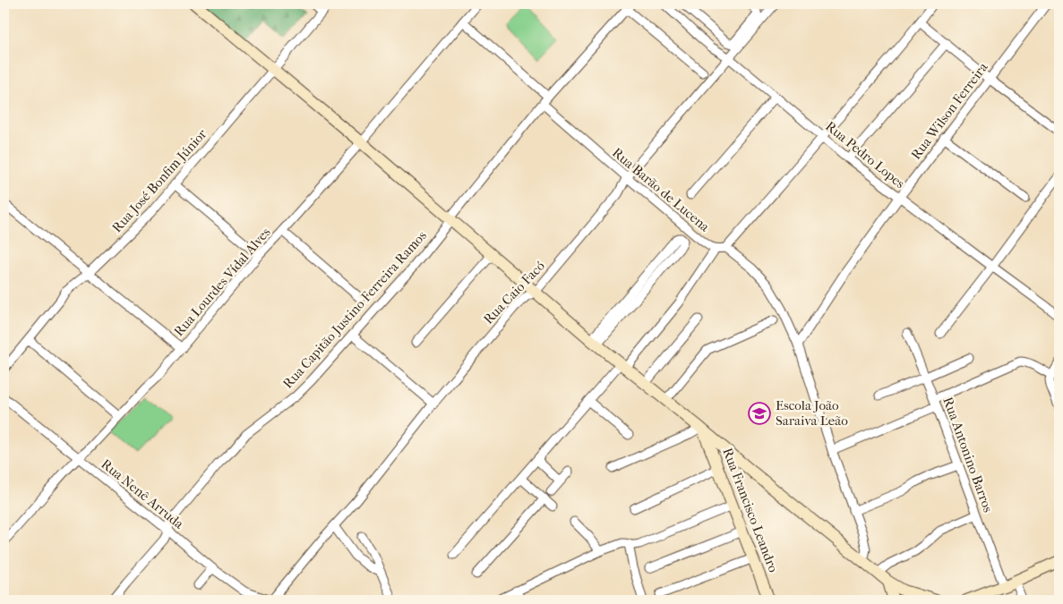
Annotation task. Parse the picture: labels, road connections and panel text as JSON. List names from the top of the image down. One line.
{"streets":{"main road":["Rua Francisco Leandro"],"street":["Rua Wilson Ferreira","Rua Pedro Lopes","Rua José Bonfim Júnior","Rua Barão de Lucena","Rua Lourdes Vídal Alves","Rua Caio Facó","Rua Capitão Justino Ferreira Ramos","Rua Antonino Barros","Rua Nenê Arruda"]},"crossings":[["Rua Wilson Ferreira","Rua Pedro Lopes"],["Rua Pedro Lopes","Rua Caio Facó"],["Rua Barão de Lucena","Rua Caio Facó"],["Rua Barão de Lucena","Rua Capitão Justino Ferreira Ramos"],["Rua Lourdes Vídal Alves","Rua Nenê Arruda"],["Rua Caio Facó","Rua Nenê Arruda"],["Rua Capitão Justino Ferreira Ramos","Rua Nenê Arruda"]],"places":{"school or university":["Escola João Saraiva Leão"]}}
